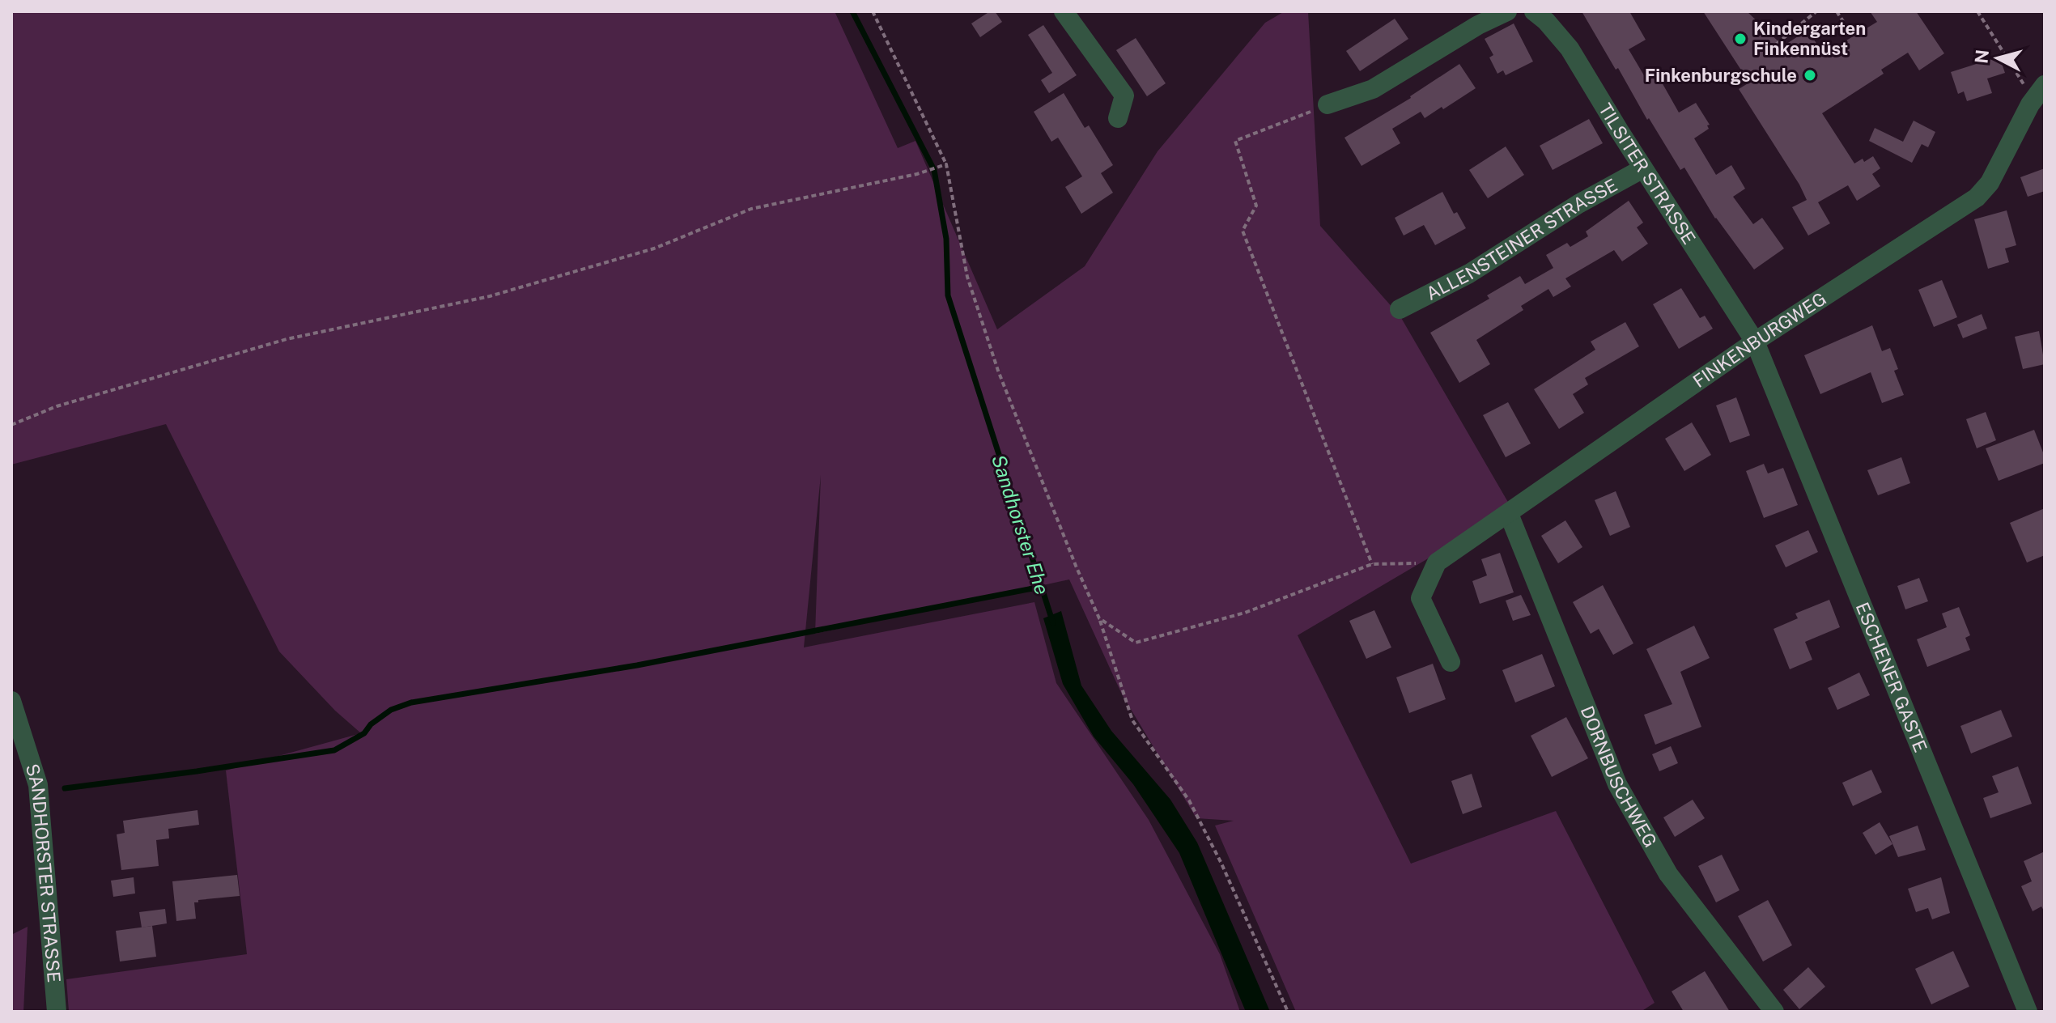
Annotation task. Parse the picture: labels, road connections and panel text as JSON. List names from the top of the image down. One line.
{"streets":{"street":["TILSITER STRASSE","ALLENSTEINER STRASSE","FINKENBURGWEG","ESCHENER GASTE","DORNBUSCHWEG","SANDHORSTER STRASSE"]},"crossings":[["TILSITER STRASSE","ALLENSTEINER STRASSE"],["TILSITER STRASSE","FINKENBURGWEG"],["TILSITER STRASSE","ESCHENER GASTE"],["FINKENBURGWEG","ESCHENER GASTE"],["FINKENBURGWEG","DORNBUSCHWEG"]],"water":["Sandhorster Ehe"],"places":["Kindergarten Finkennüst","Finkenburgschule"],"north":"left"}
